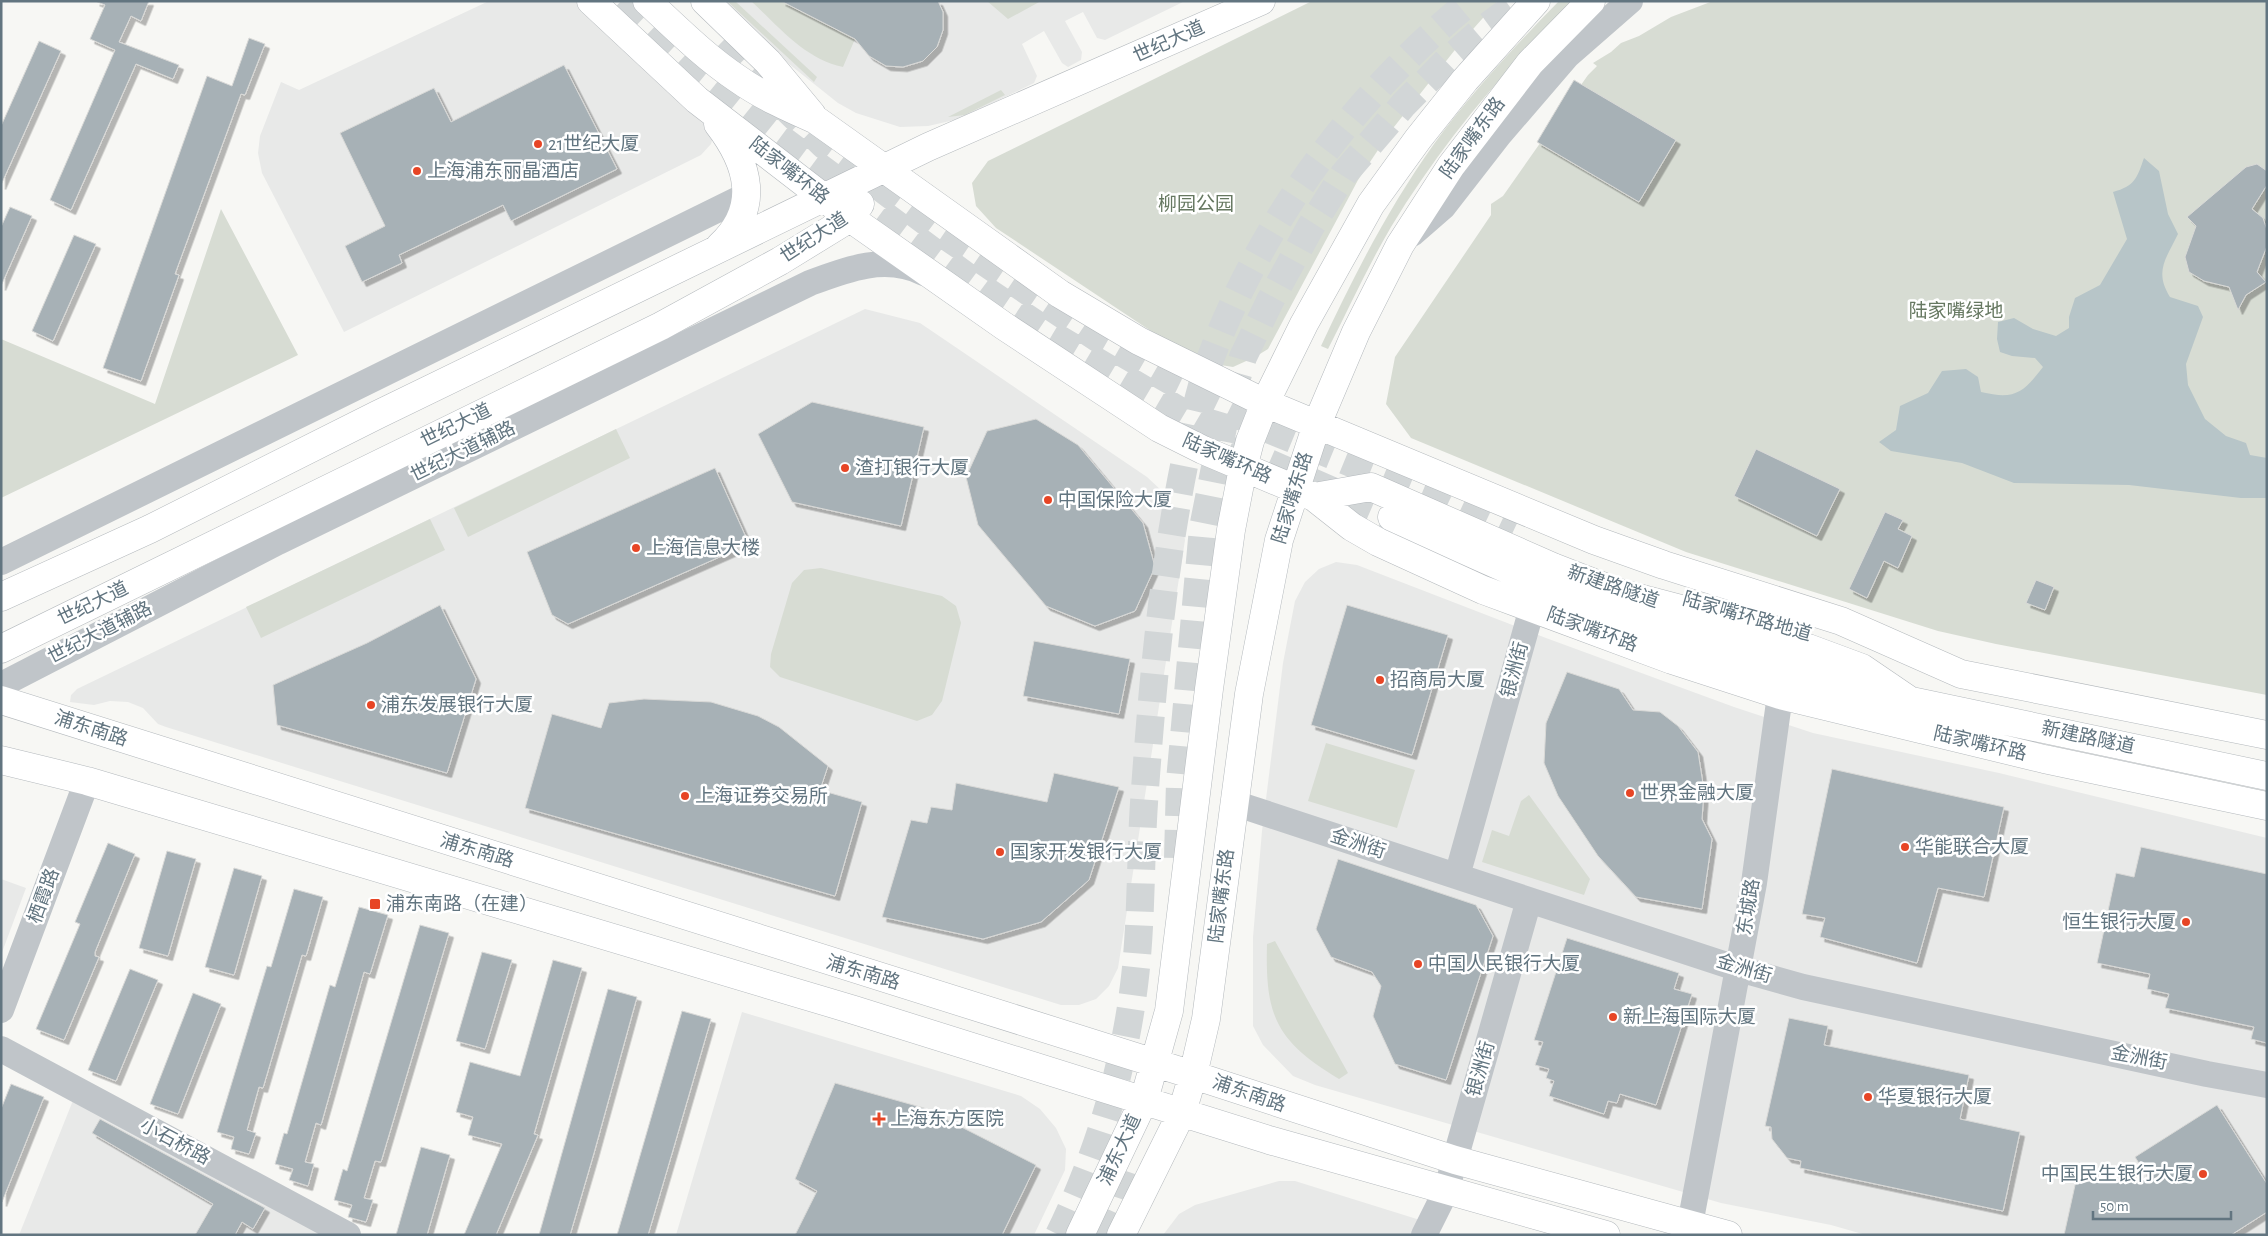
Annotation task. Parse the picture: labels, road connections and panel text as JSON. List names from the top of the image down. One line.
{"streets":{"main road":["世纪大道","陆家嘴东路","陆家嘴环路","新建路隧道","陆家嘴环路地道","浦东南路","浦东大道"],"street":["世纪大道辅路","银洲街","金洲街","栖霞路","东城路","小石桥路"]},"crossings":[["世纪大道","陆家嘴环路"],["陆家嘴东路","陆家嘴环路"],["陆家嘴东路","新建路隧道"],["陆家嘴东路","浦东南路"],["陆家嘴东路","金洲街"],["陆家嘴东路","浦东大道"],["陆家嘴环路","世纪大道辅路"],["陆家嘴环路","新建路隧道"],["陆家嘴环路","银洲街"],["陆家嘴环路","东城路"],["银洲街","浦东南路"],["银洲街","金洲街"],["浦东南路","栖霞路"],["浦东南路","东城路"],["浦东南路","浦东大道"],["金洲街","东城路"]],"parks":["柳园公园","陆家嘴绿地"],"places":{"other":["21世纪大厦","上海浦东丽晶酒店","渣打银行大厦","中国保险大厦","上海信息大楼","招商局大厦","浦东发展银行大厦","世界金融大厦","上海证券交易所","华能联合大厦","国家开发银行大厦","恒生银行大厦","中国人民银行大厦","新上海国际大厦","华夏银行大厦","中国民生银行大厦"],"transit":["浦东南路（在建）"],"health":["上海东方医院"]},"scale_bar":"50 m"}
